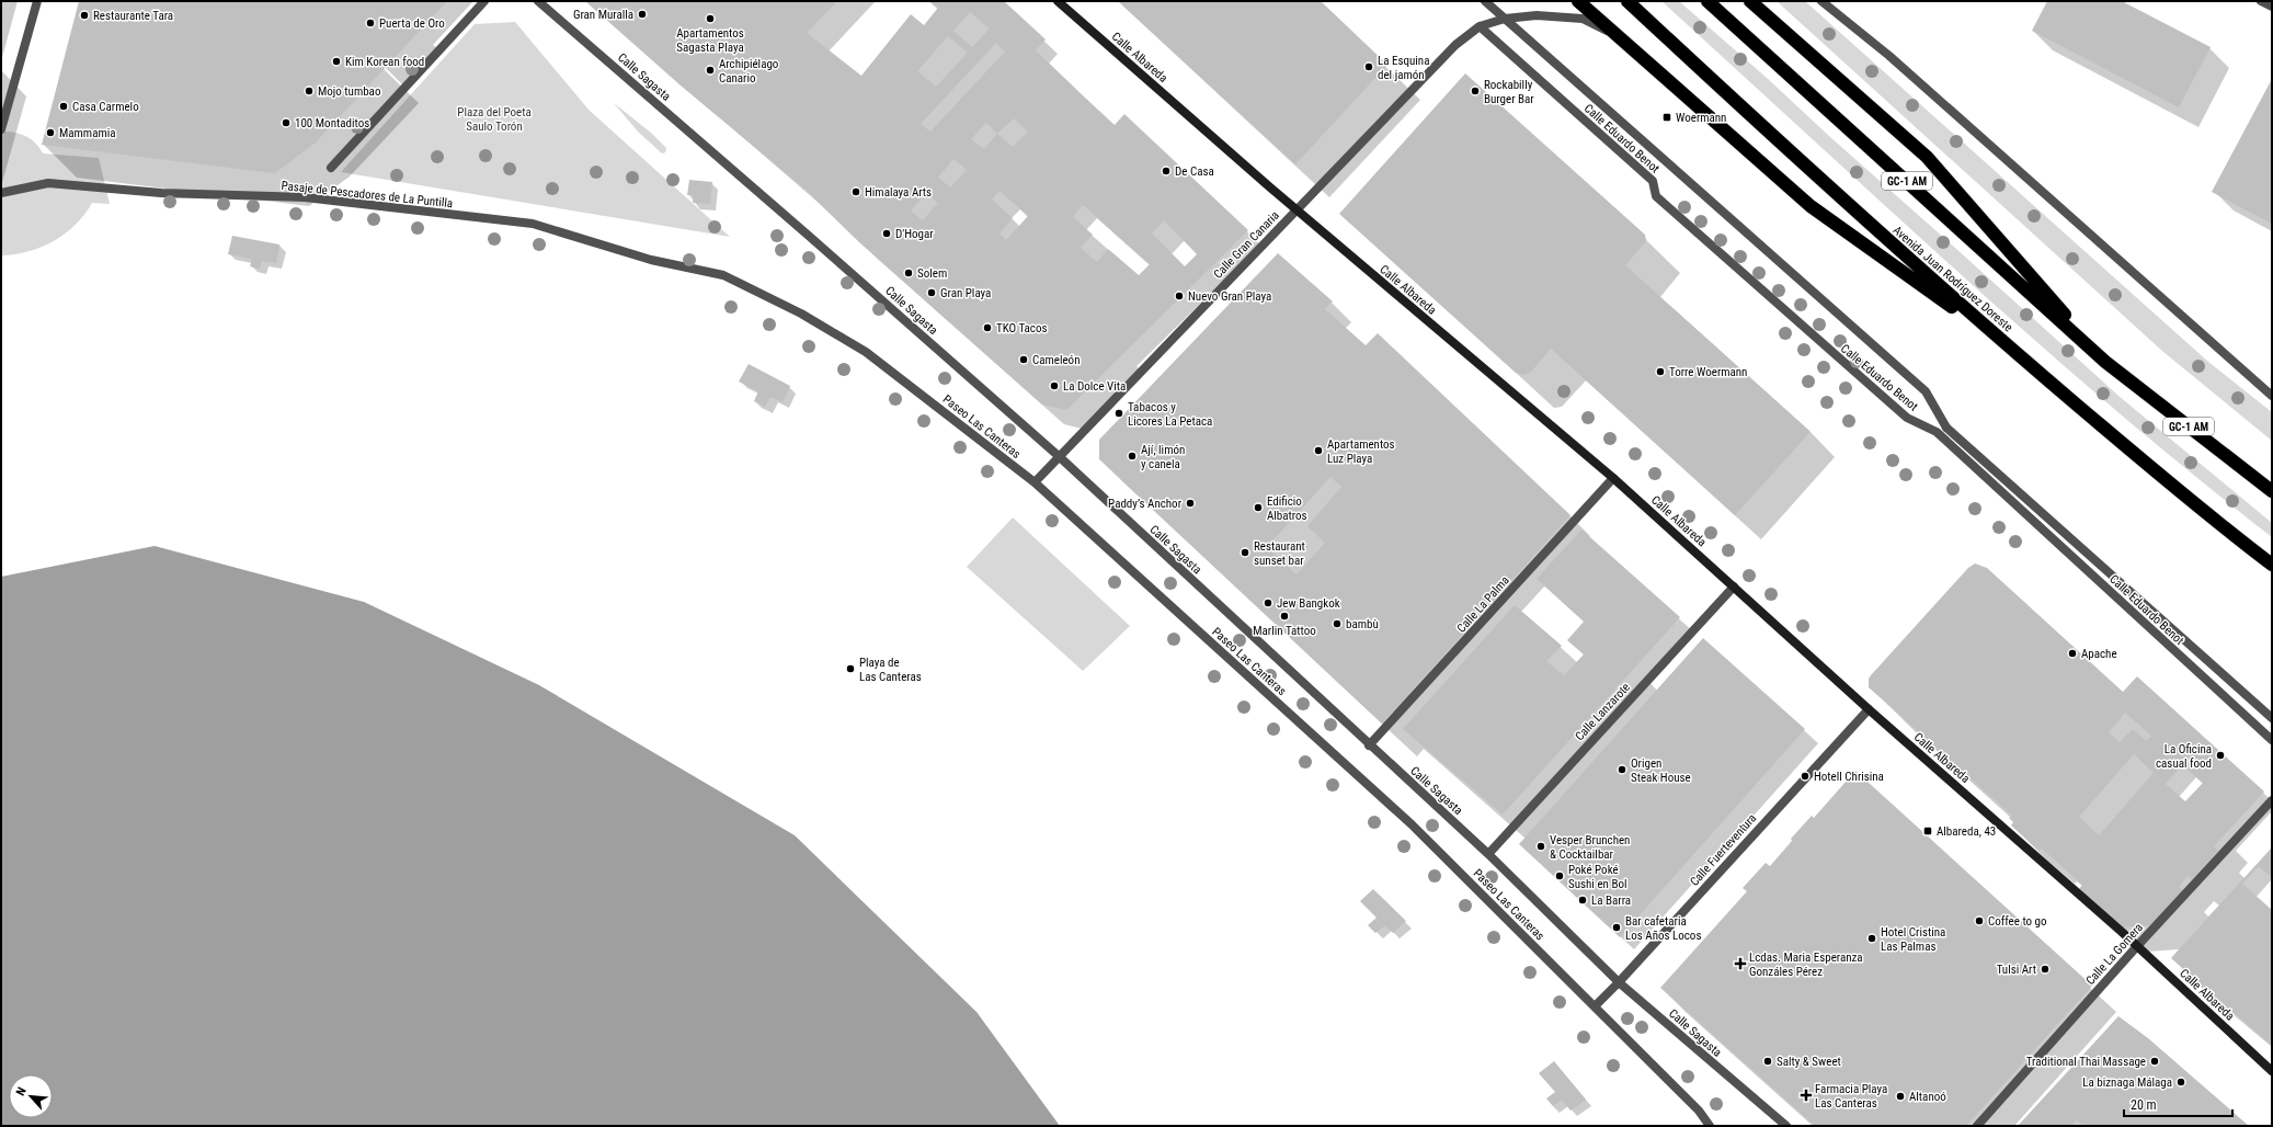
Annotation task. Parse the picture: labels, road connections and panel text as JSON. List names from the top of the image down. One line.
{"streets":{"highway":["GC-1 AM","Avenida Juan Rodríguez Doreste"],"street":["Calle Albareda","Calle Sagasta","Calle Eduardo Benot","Pasaje de Pescadores de La Puntilla","Calle Gran Canaria","Paseo Las Canteras","Calle La Palma","Calle Lanzarote","Calle Fuerteventura","Calle La Gomera"]},"crossings":[["Calle Albareda","Calle Gran Canaria"],["Calle Albareda","Calle La Palma"],["Calle Albareda","Calle Lanzarote"],["Calle Albareda","Calle Fuerteventura"],["Calle Albareda","Calle La Gomera"],["Calle Sagasta","Calle Gran Canaria"],["Calle Sagasta","Calle La Palma"],["Calle Sagasta","Calle Lanzarote"],["Calle Sagasta","Calle Fuerteventura"],["Calle Eduardo Benot","Calle Gran Canaria"],["Pasaje de Pescadores de La Puntilla","Paseo Las Canteras"],["Calle Gran Canaria","Paseo Las Canteras"],["Paseo Las Canteras","Calle Fuerteventura"]],"parks":["Plaza del Poeta Saulo Torón"],"places":{"other":["Gran Muralla","Restaurante Tara","Apartamentos Sagasta Playa","Puerta de Oro","Kim Korean food","La Esquina del jamón","Archipiélago Canario","Mojo tumbao","Rockabilly Burger Bar","Casa Carmelo","100 Montaditos","Mammamia","De Casa","Himalaya Arts","D'Hogar","Solem","Gran Playa","Nuevo Gran Playa","TKO Tacos","Cameleón","Torre Woermann","La Dolce Vita","Tabacos y Licores La Petaca","Apartamentos Luz Playa","Ají, limón y canela","Paddy’s Anchor","Edificio Albatros","Restaurant sunset bar","Jew Bangkok","Marlin Tattoo","bambù","Apache","Playa de Las Canteras","La Oficina casual food","Origen Steak House","Hotell Chrisina","Vesper Brunchen & Cocktailbar","Poké Poké Sushi en Bol","La Barra","Coffee to go","Bar cafetaria Los Años Locos","Hotel Cristina Las Palmas","Tulsi Art","Salty & Sweet","Traditional Thai Massage","La biznaga Málaga","Altanoó"],"transit":["Woermann","Albareda, 43"],"health":["Lcdas. Maria Esperanza Gonzáles Pérez","Farmacia Playa Las Canteras"]},"scale_bar":"20 m","north":"top left"}
